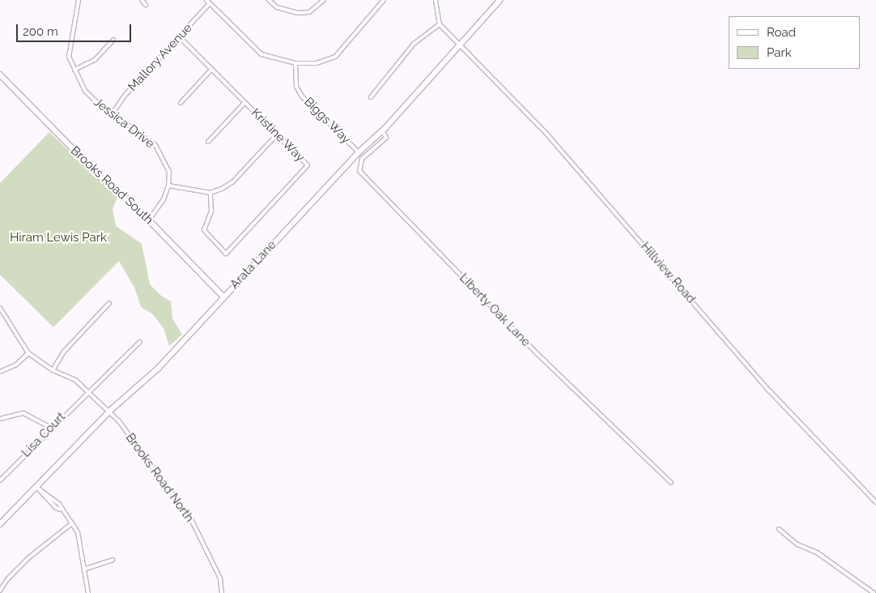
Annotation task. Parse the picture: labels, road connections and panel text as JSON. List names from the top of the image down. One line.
{"streets":{"street":["Mallory Avenue","Biggs Way","Jessica Drive","Kristine Way","Brooks Road South","Arata Lane","Hillview Road","LIberty Oak Lane","Lisa Court","Brooks Road North"]},"crossings":[["Mallory Avenue","Jessica Drive"],["Mallory Avenue","Kristine Way"],["Biggs Way","Arata Lane"],["Brooks Road South","Arata Lane"],["Arata Lane","Hillview Road"],["Arata Lane","LIberty Oak Lane"],["Arata Lane","Brooks Road North"],["Lisa Court","Brooks Road North"]],"parks":["Hiram Lewis Park"],"legend":["Road","Park"],"scale_bar":"200 m"}
